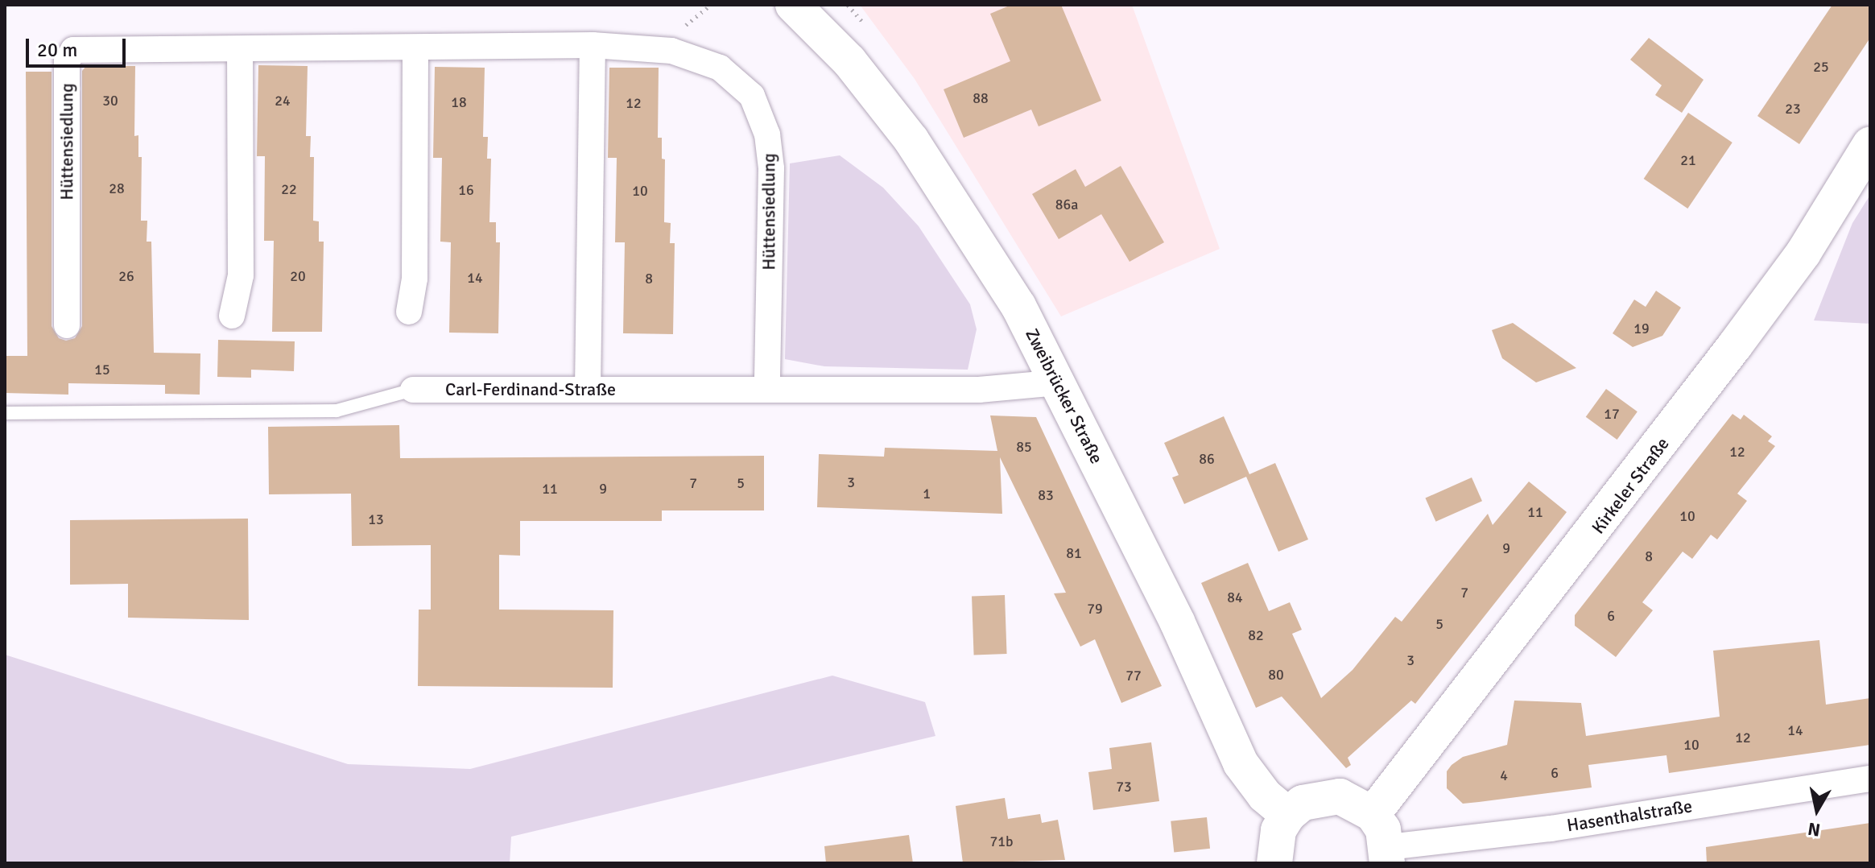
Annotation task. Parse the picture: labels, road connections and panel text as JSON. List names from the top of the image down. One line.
{"streets":{"main road":["Zweibrücker Straße","Kirkeler Straße"],"street":["Hüttensiedlung","Carl-Ferdinand-Straße","Hasenthalstraße"]},"crossings":[["Hüttensiedlung","Carl-Ferdinand-Straße"],["Carl-Ferdinand-Straße","Zweibrücker Straße"]],"house_numbers":["25","88","30","24","18","12","23","21","28","22","16","10","86a","26","20","14","8","19","15","17","85","12","86","3","7","5","11","9","1","83","11","10","13","9","81","8","7","84","79","6","5","82","3","80","77","14","12","10","6","4","73","71b"],"scale_bar":"20 m","north":"bottom"}
